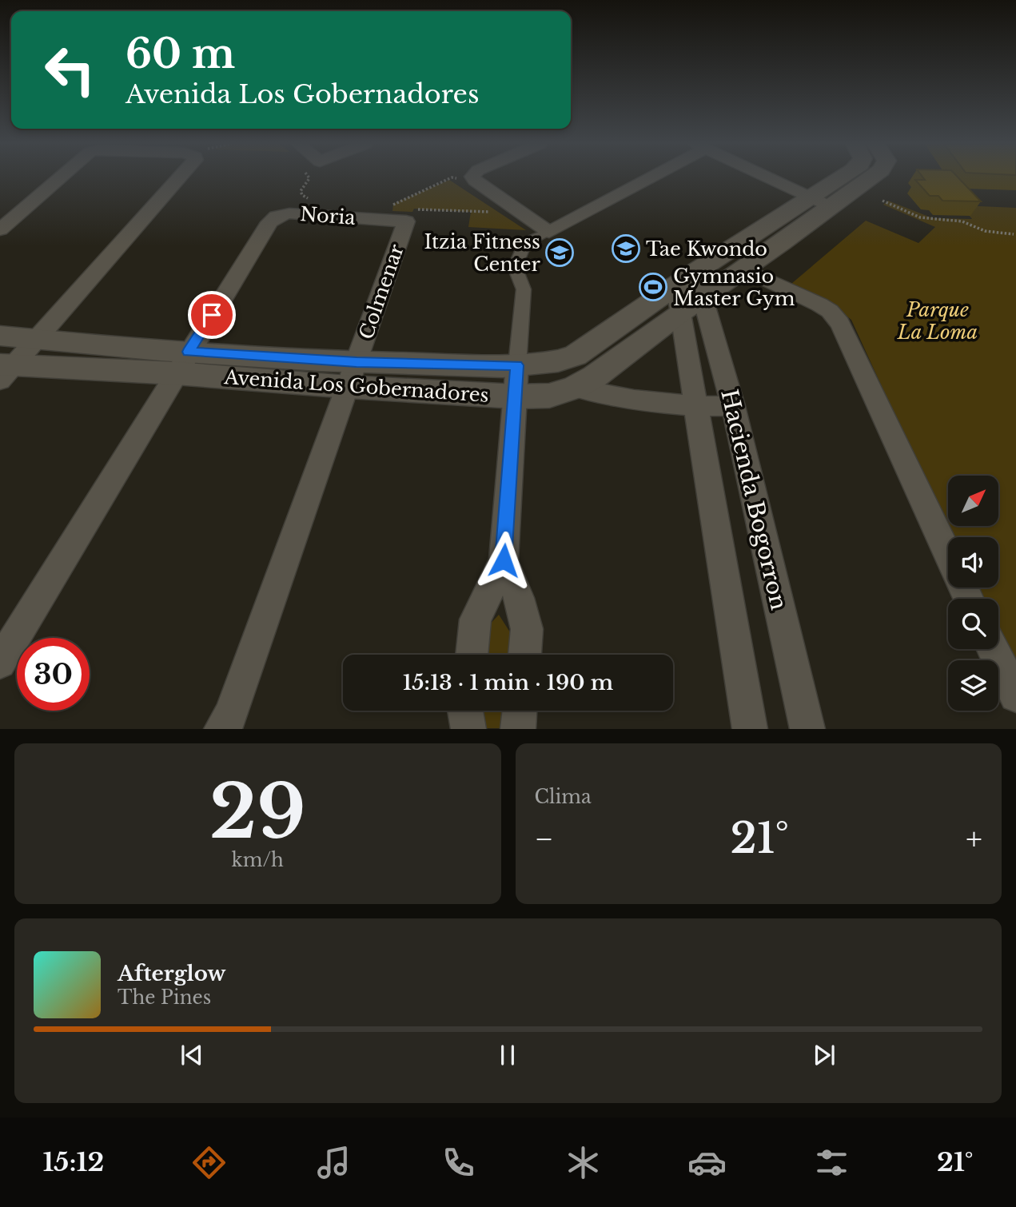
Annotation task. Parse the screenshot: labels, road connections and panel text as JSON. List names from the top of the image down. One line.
{"streets":{"street":["Noria","Colmenar","Avenida Los Gobernadores","Hacienda Bogorron"]},"crossings":[["Noria","Colmenar"],["Noria","Avenida Los Gobernadores"],["Colmenar","Avenida Los Gobernadores"],["Avenida Los Gobernadores","Hacienda Bogorron"]],"parks":["Parque La Loma"],"places":{"school or university":["Tae Kwondo","Itzia Fitness Center"],"sports":["Gymnasio Master Gym"]},"north":"top right","page":{"turn":["60 m","Avenida Los Gobernadores"],"limit":"30","trip":"15:13 · 1 min · 190 m","tile":[["29","km/h"],"Clima"],"heat":["−","21°","+"],"song":["Afterglow","The Pines"],"tabs":["15:12","21°"]}}
